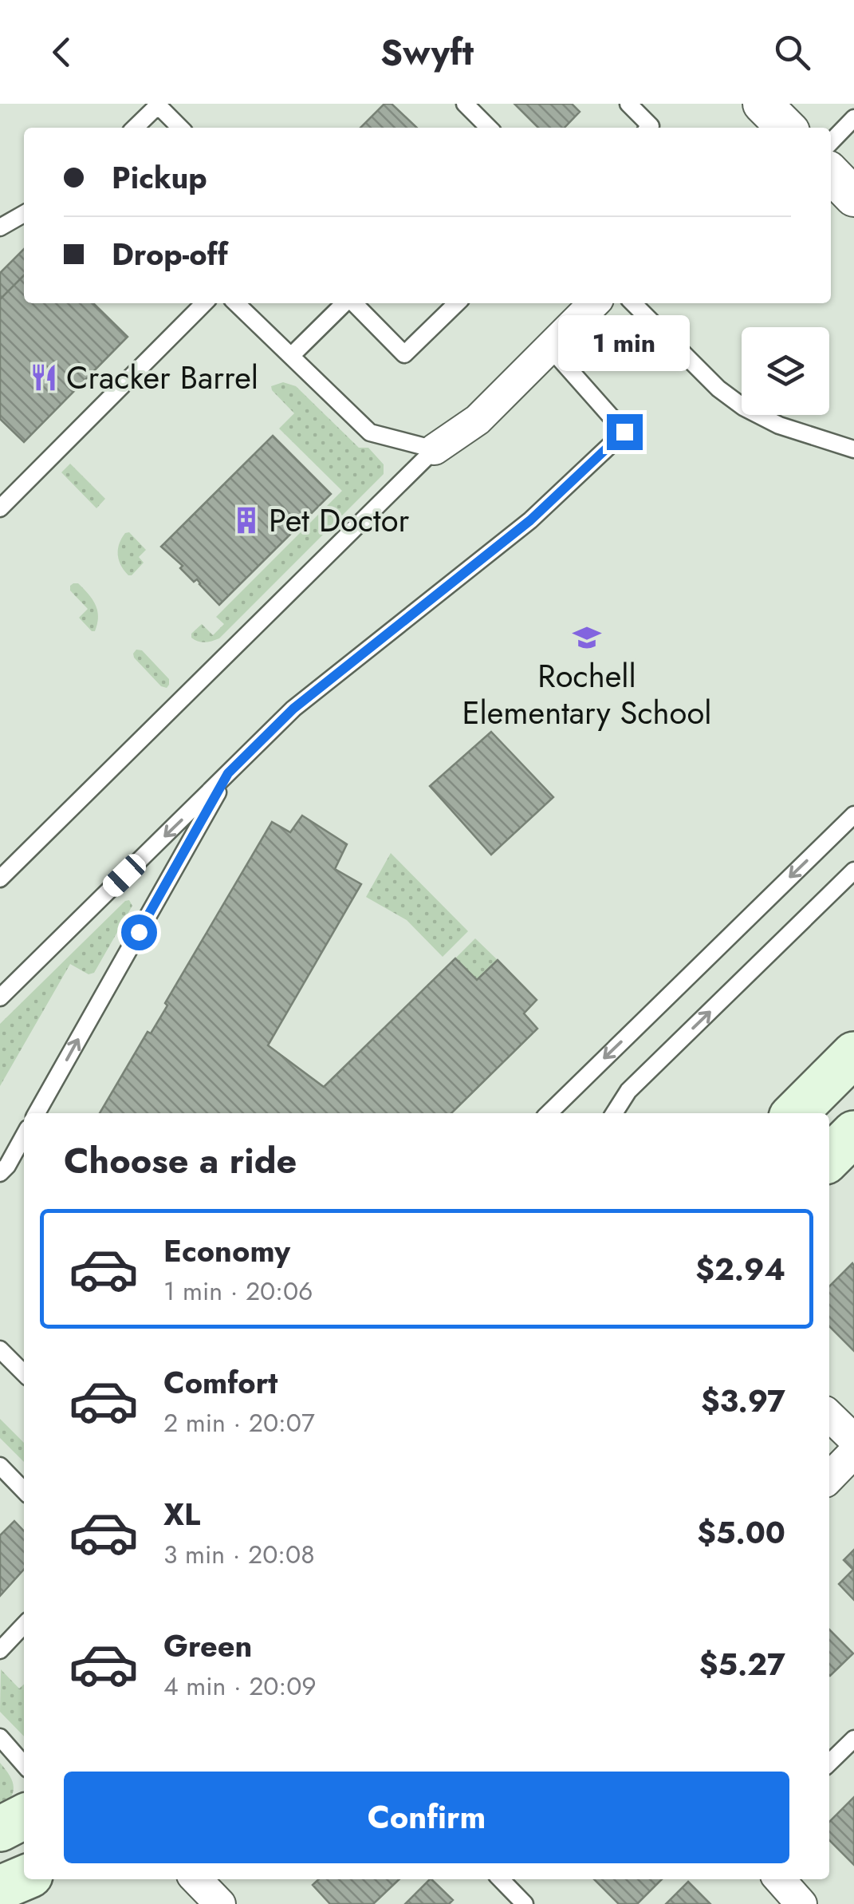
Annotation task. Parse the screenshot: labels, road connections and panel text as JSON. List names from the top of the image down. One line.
{"places":{"restaurant":["Cracker Barrel"],"building":["Pet Doctor"],"school or university":["Rochell Elementary School"]},"page":{"header":"Swyft","banner":["Pickup","Drop-off"],"bubble":"1 min","heading":"Choose a ride","list":[{"name":"Economy","note":"1 min · 20:06","value":"$2.94"},{"name":"Comfort","note":"2 min · 20:07","value":"$3.97"},{"name":"XL","note":"3 min · 20:08","value":"$5.00"},{"name":"Green","note":"4 min · 20:09","value":"$5.27"}],"buttons":"Confirm"}}
